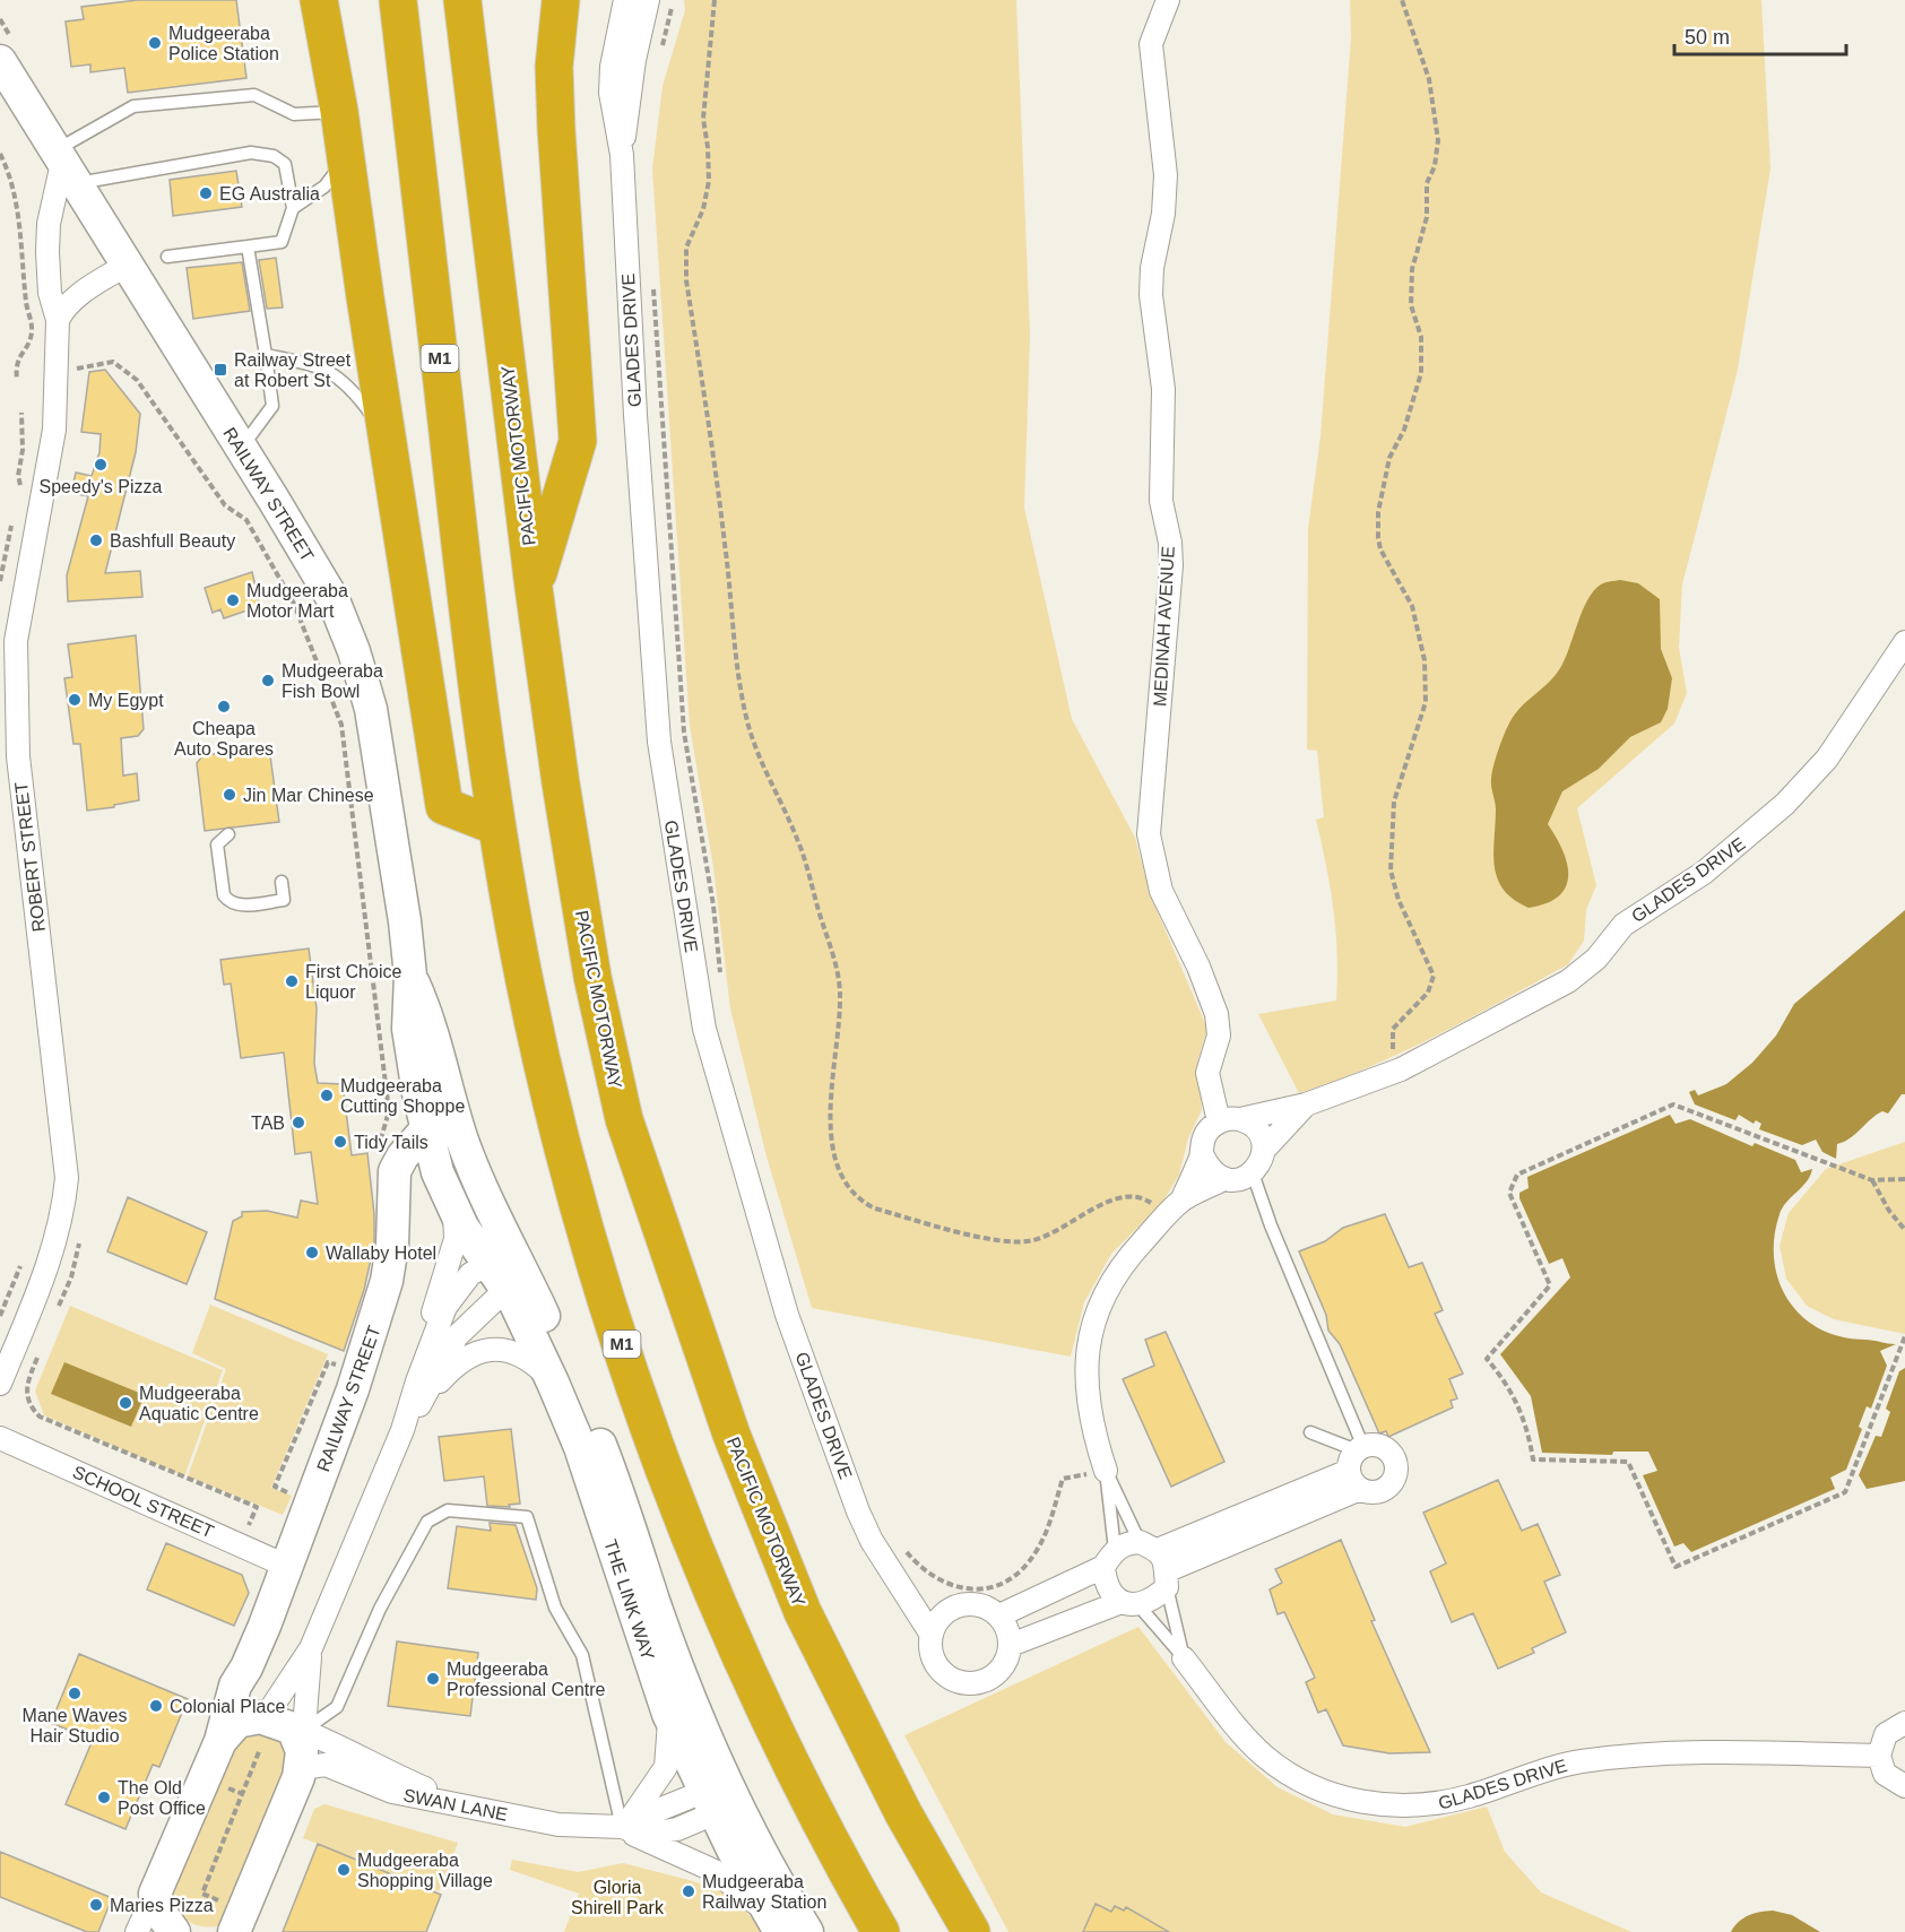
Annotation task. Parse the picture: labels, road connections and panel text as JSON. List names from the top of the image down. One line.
{"streets":{"highway":["M1","PACIFIC MOTORWAY"],"main road":["RAILWAY STREET","THE LINK WAY"],"street":["GLADES DRIVE","MEDINAH AVENUE","ROBERT STREET","SCHOOL STREET","SWAN LANE"]},"crossings":[["GLADES DRIVE","MEDINAH AVENUE"],["RAILWAY STREET","ROBERT STREET"],["RAILWAY STREET","SCHOOL STREET"],["RAILWAY STREET","THE LINK WAY"],["RAILWAY STREET","SWAN LANE"],["THE LINK WAY","SWAN LANE"]],"parks":["Gloria Shirell Park"],"places":{"other":["Mudgeeraba Police Station","EG Australia","Speedy's Pizza","Bashfull Beauty","Mudgeeraba Motor Mart","Mudgeeraba Fish Bowl","My Egypt","Cheapa Auto Spares","Jin Mar Chinese","First Choice Liquor","Mudgeeraba Cutting Shoppe","TAB","Tidy Tails","Wallaby Hotel","Mudgeeraba Aquatic Centre","Mudgeeraba Professional Centre","Mane Waves Hair Studio","Colonial Place","The Old Post Office","Mudgeeraba Shopping Village","Mudgeeraba Railway Station","Maries Pizza"],"transit":["Railway Street at Robert St"]},"scale_bar":"50 m"}
